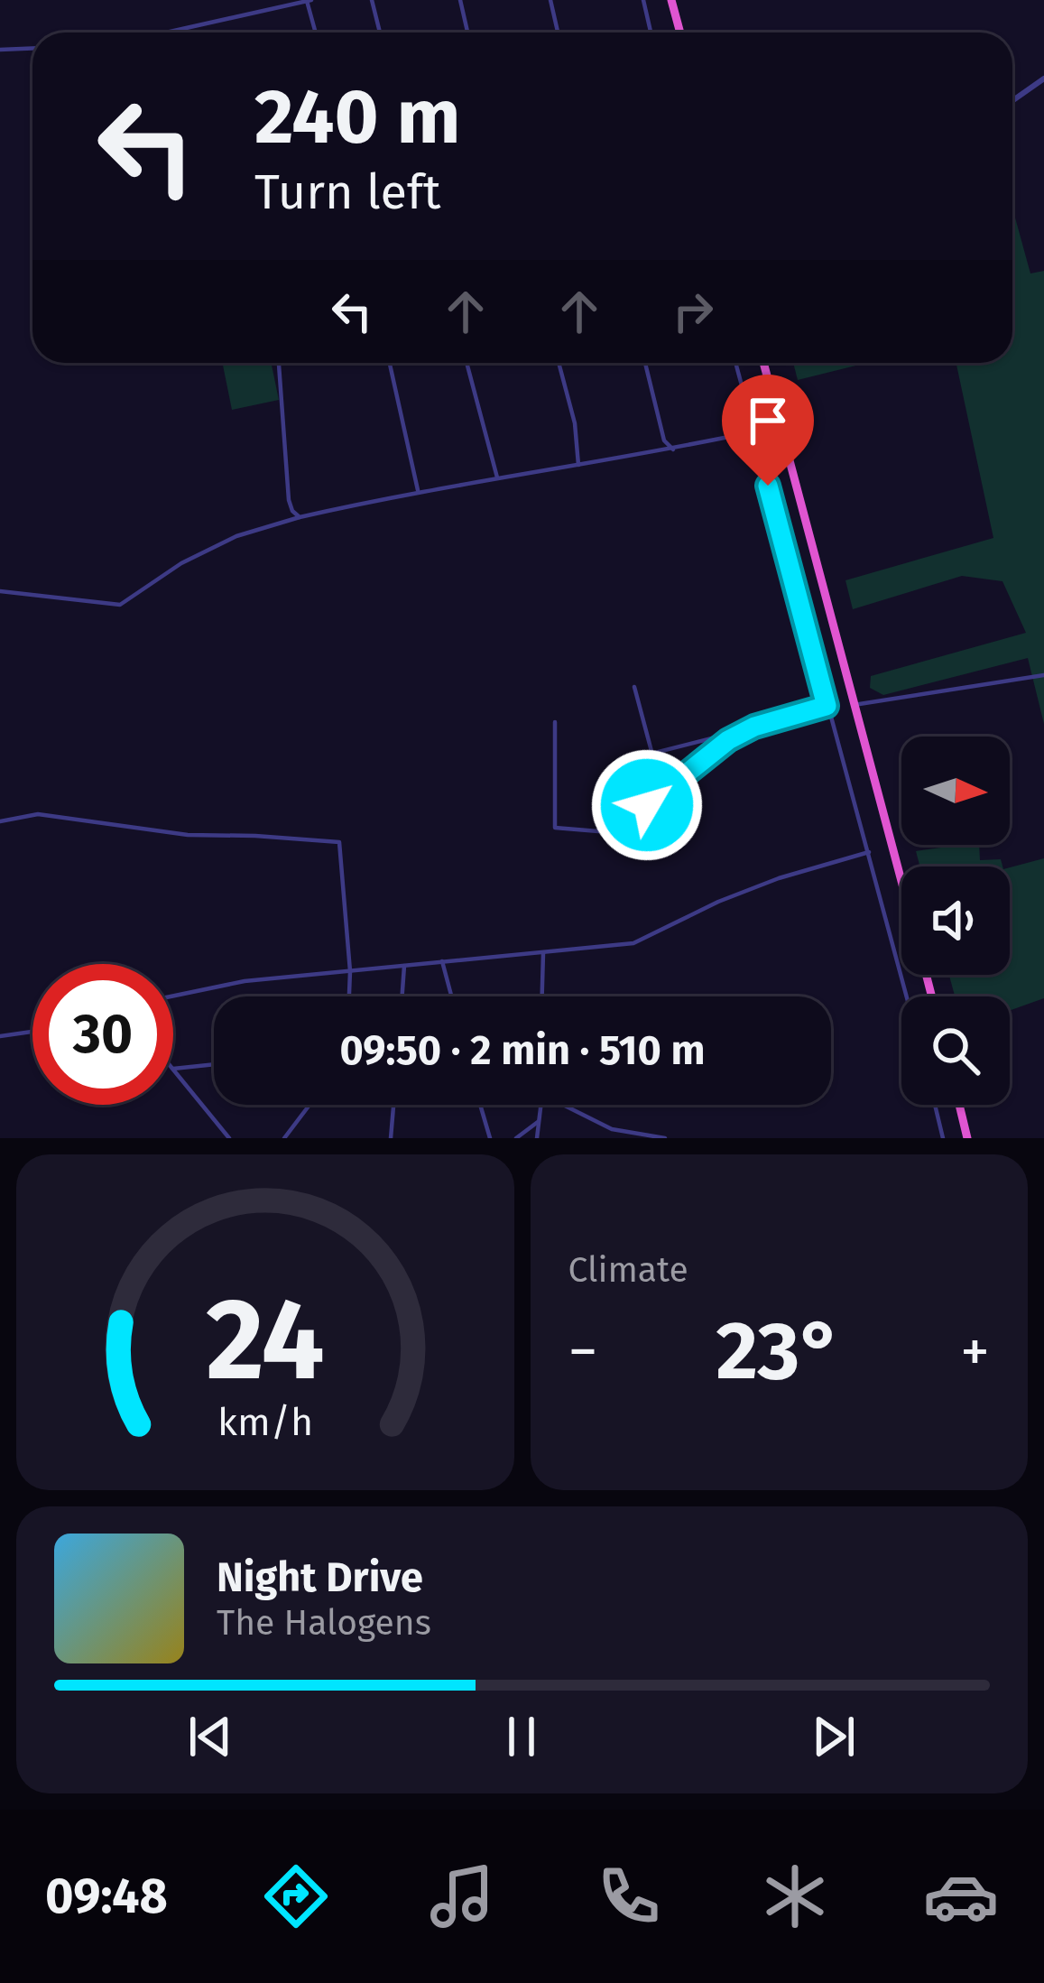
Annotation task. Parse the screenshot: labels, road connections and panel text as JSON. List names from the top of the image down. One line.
{"north":"right","page":{"turn":["240 m","Turn left"],"limit":"30","trip":"09:50 · 2 min · 510 m","tile":"Climate","heat":["−","23°","+"],"song":["Night Drive","The Halogens"],"tabs":"09:48","gauge":["24","km/h"]}}
